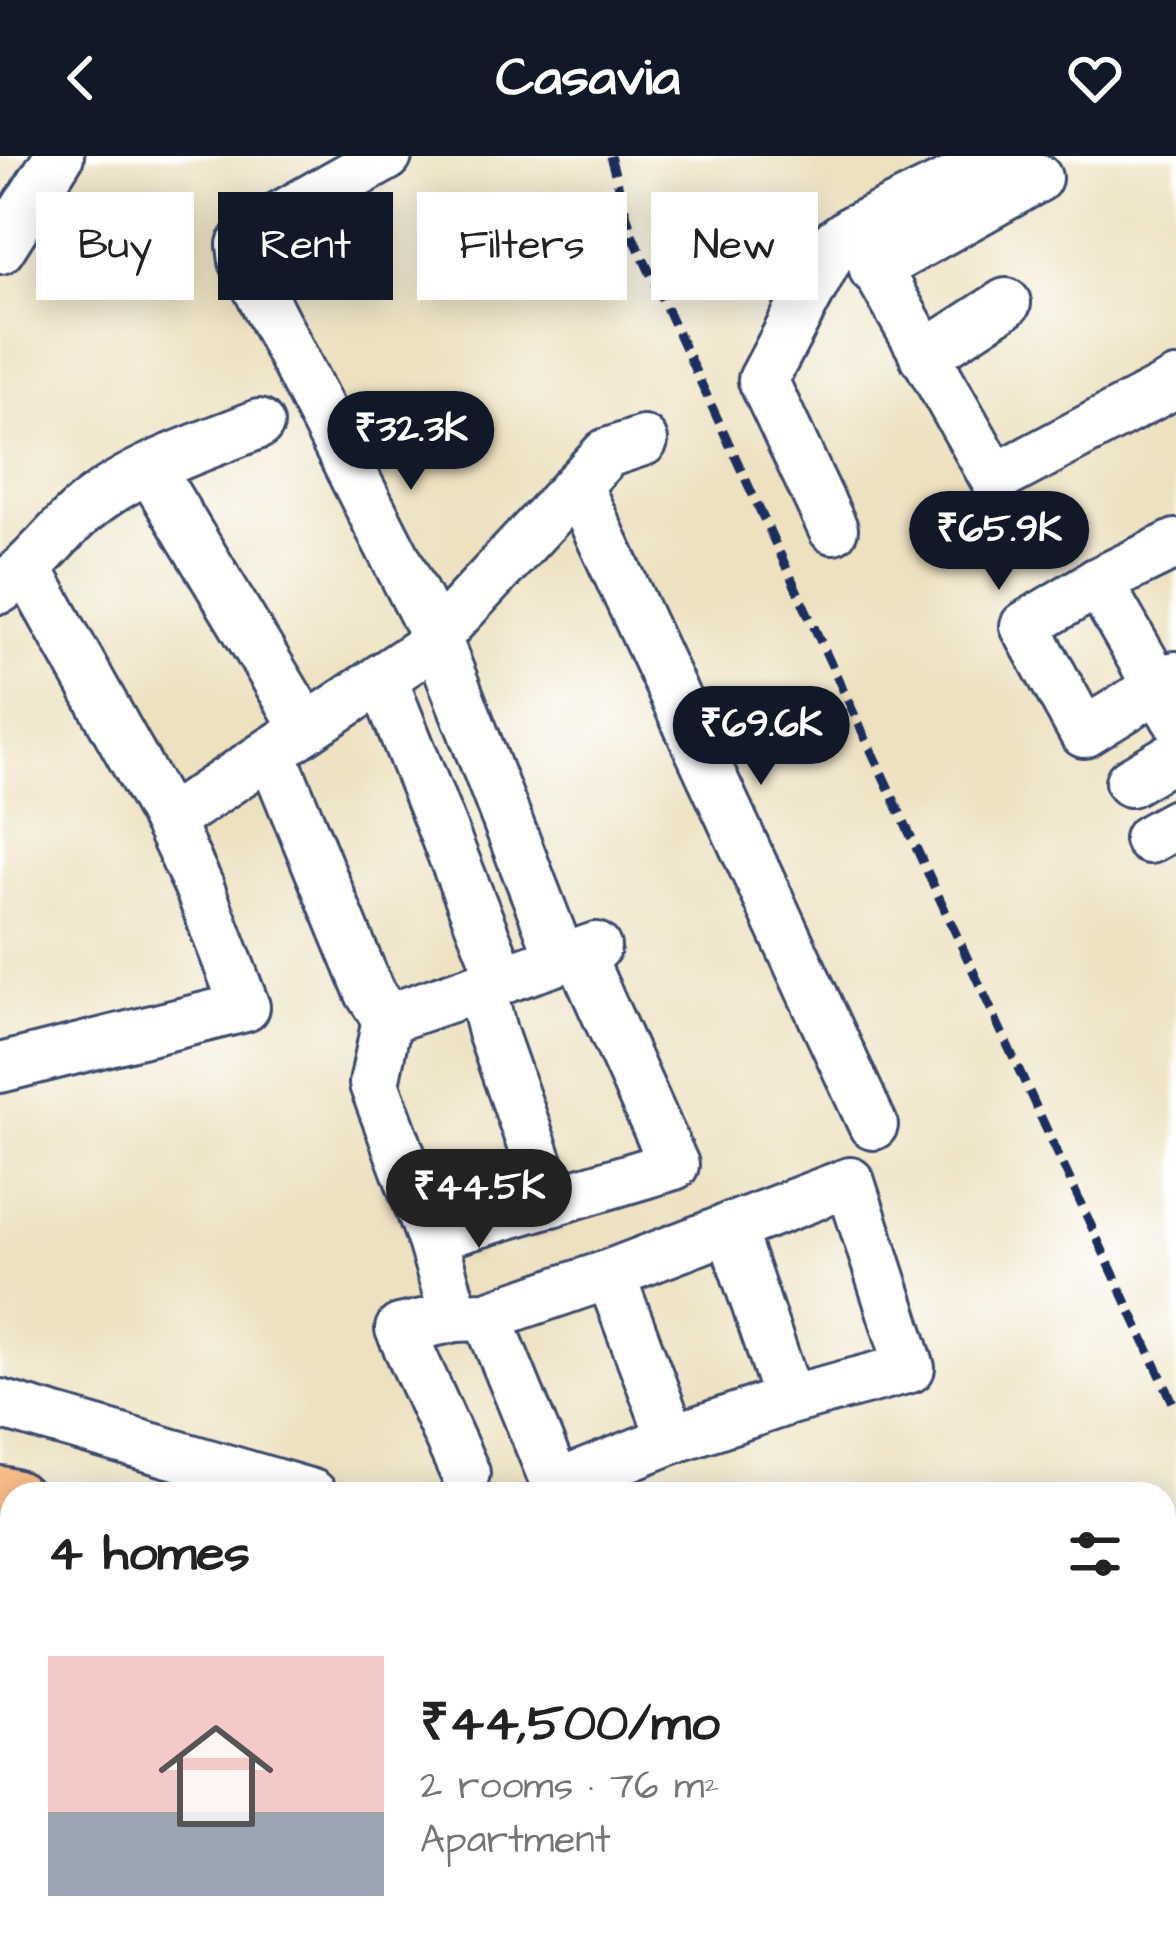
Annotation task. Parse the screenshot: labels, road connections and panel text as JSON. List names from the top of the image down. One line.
{"page":{"header":"Casavia","chip":["Buy","Rent","Filters","New"],"price":["₹32.3K","₹65.9K","₹69.6K","₹44.5K"],"heading":"4 homes","list":[{"name":"₹44,500/mo","note":"2 rooms · 76 m² · Apartment"}]}}
